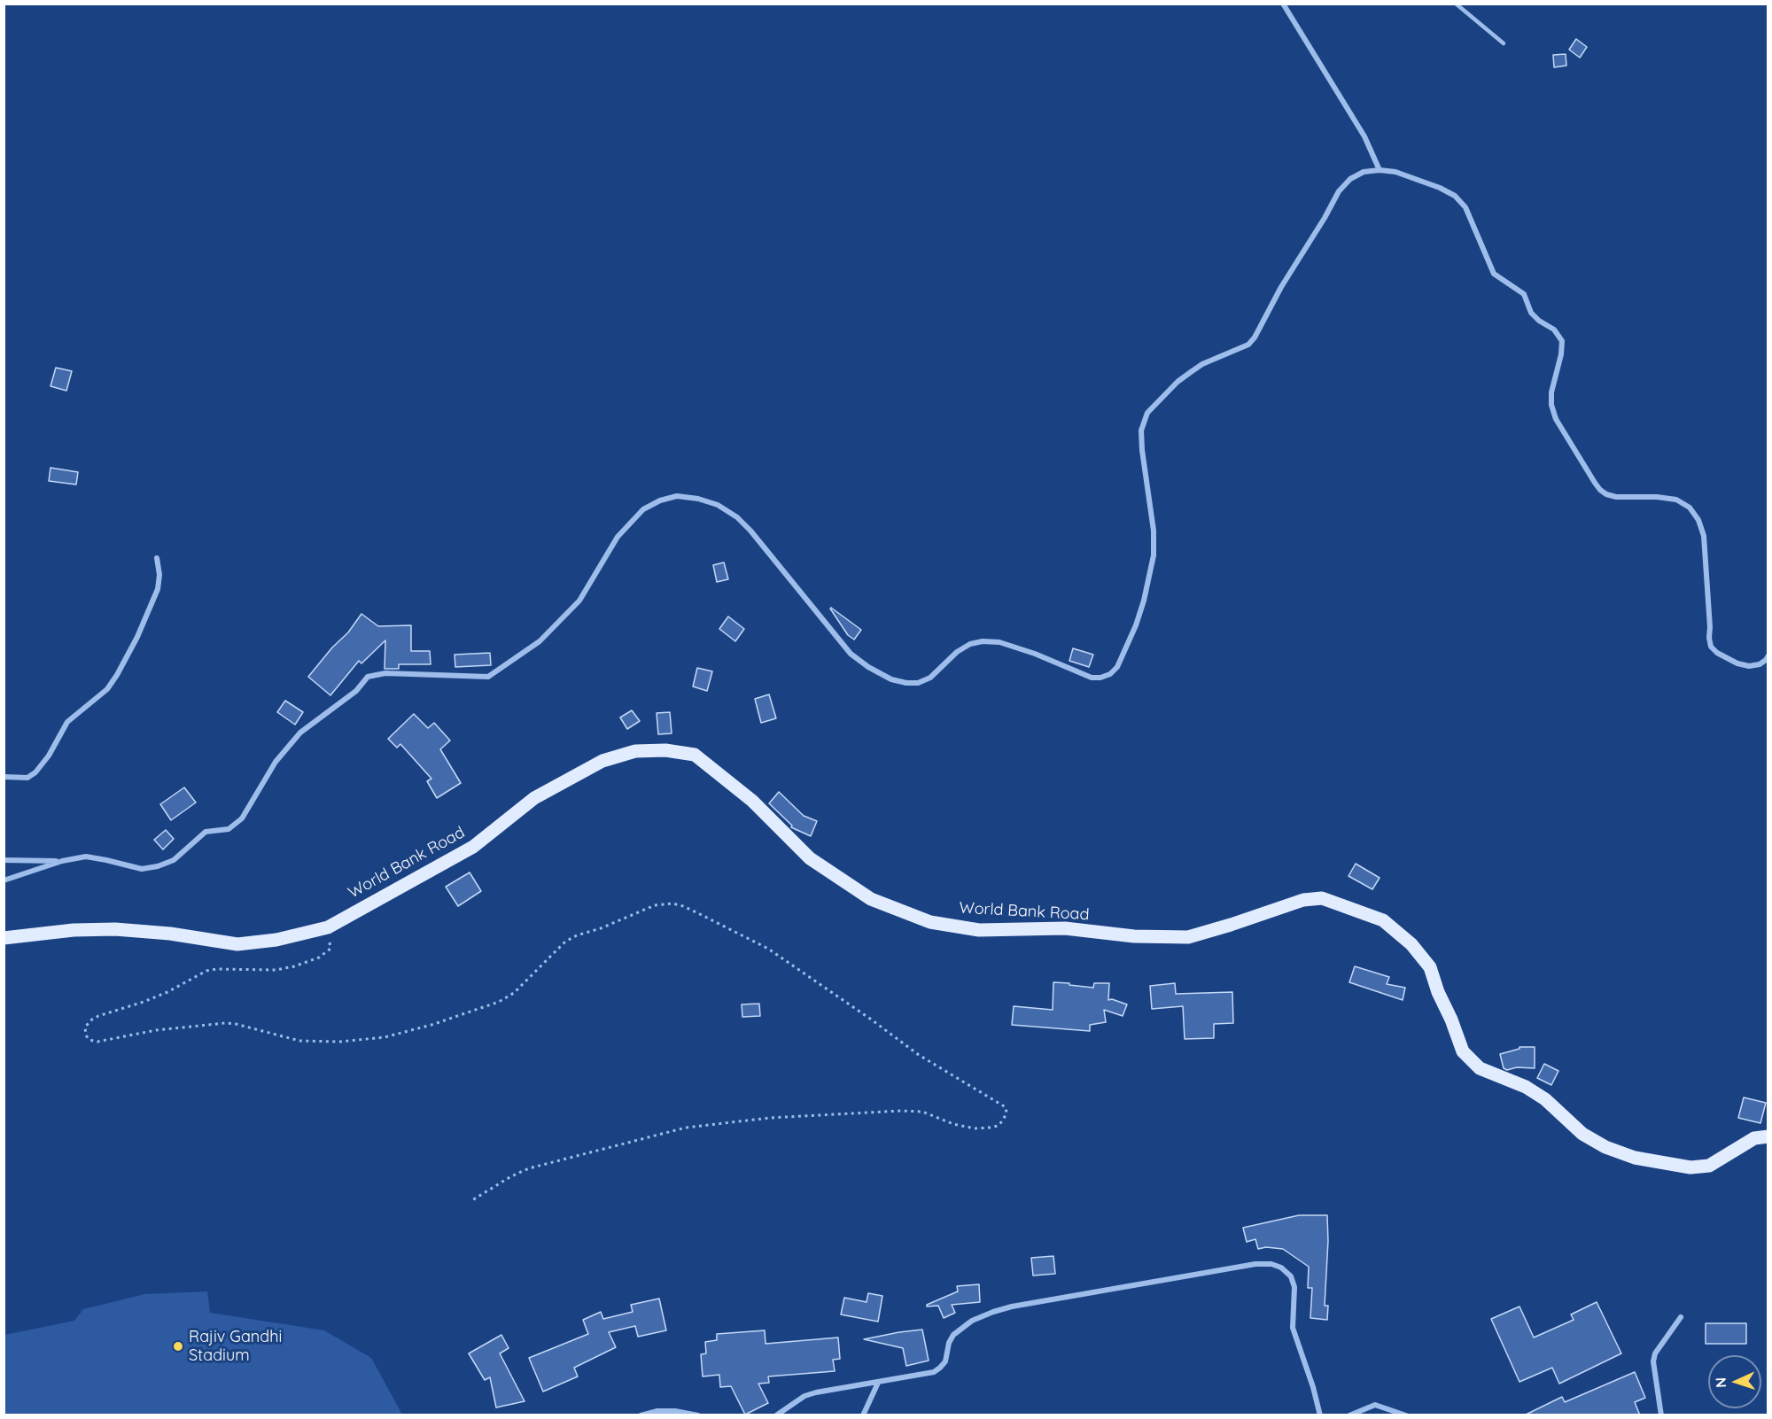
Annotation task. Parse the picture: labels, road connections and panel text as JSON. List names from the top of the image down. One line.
{"streets":{"main road":["World Bank Road"]},"places":["Rajiv Gandhi Stadium"],"north":"left"}
